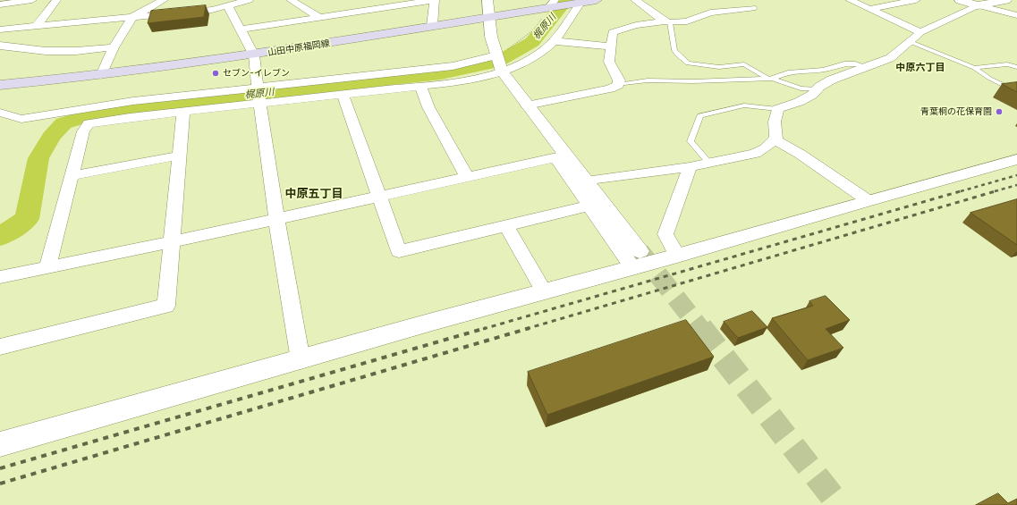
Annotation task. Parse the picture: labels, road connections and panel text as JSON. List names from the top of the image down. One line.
{"streets":{"main road":["山田中原福岡線"]},"districts":["中原六丁目","中原五丁目"],"water":["梶原川"],"places":["セブン-イレブン","青葉桐の花保育園"]}
